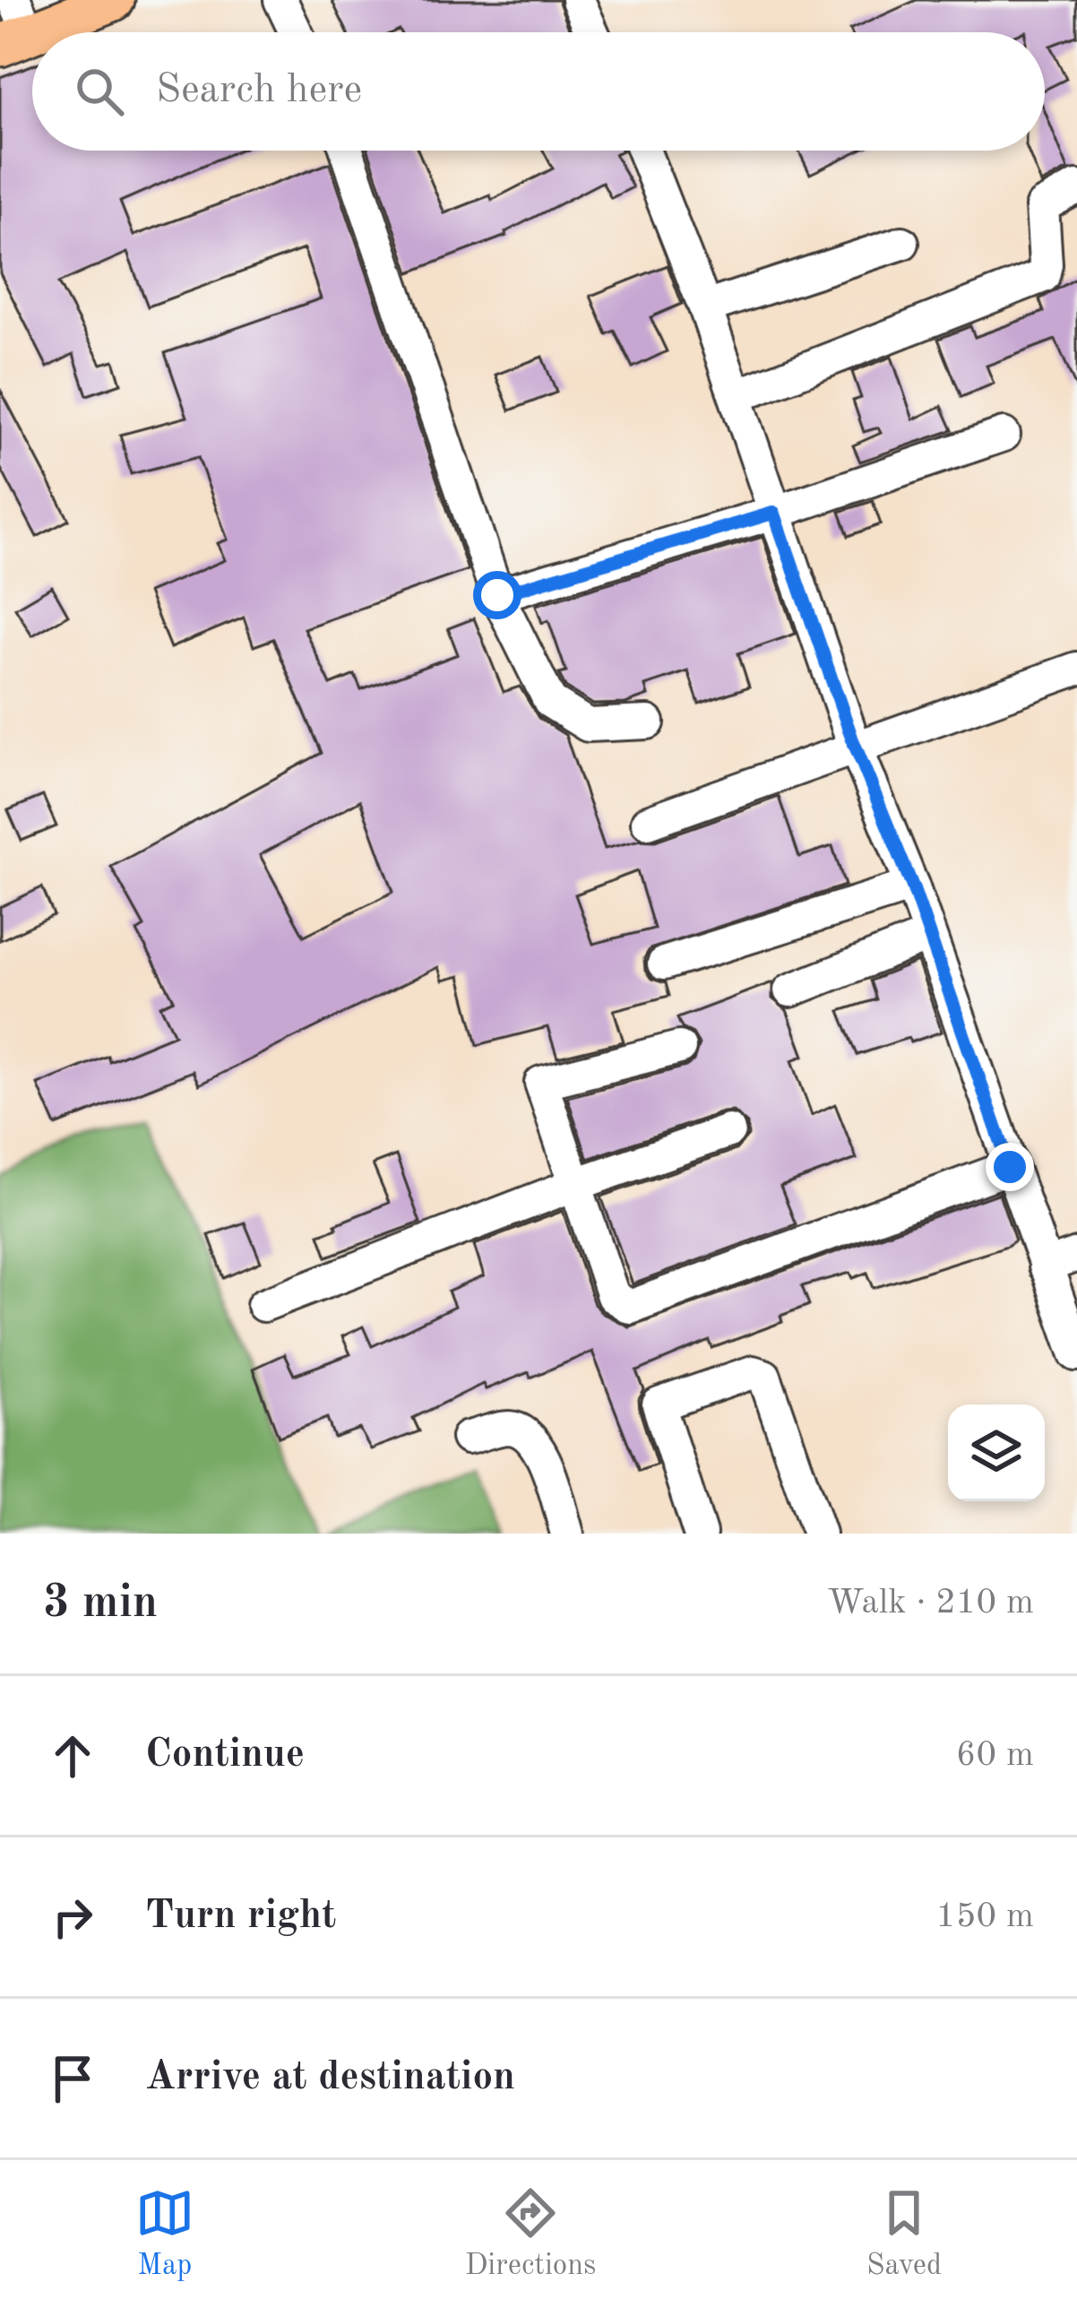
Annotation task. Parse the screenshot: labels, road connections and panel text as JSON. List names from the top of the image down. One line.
{"page":{"search":"Search here","heading":["3 min","Walk · 210 m"],"list":[["Continue","60 m"],["Turn right","150 m"],"Arrive at destination"],"nav":["Map","Directions","Saved"]}}
